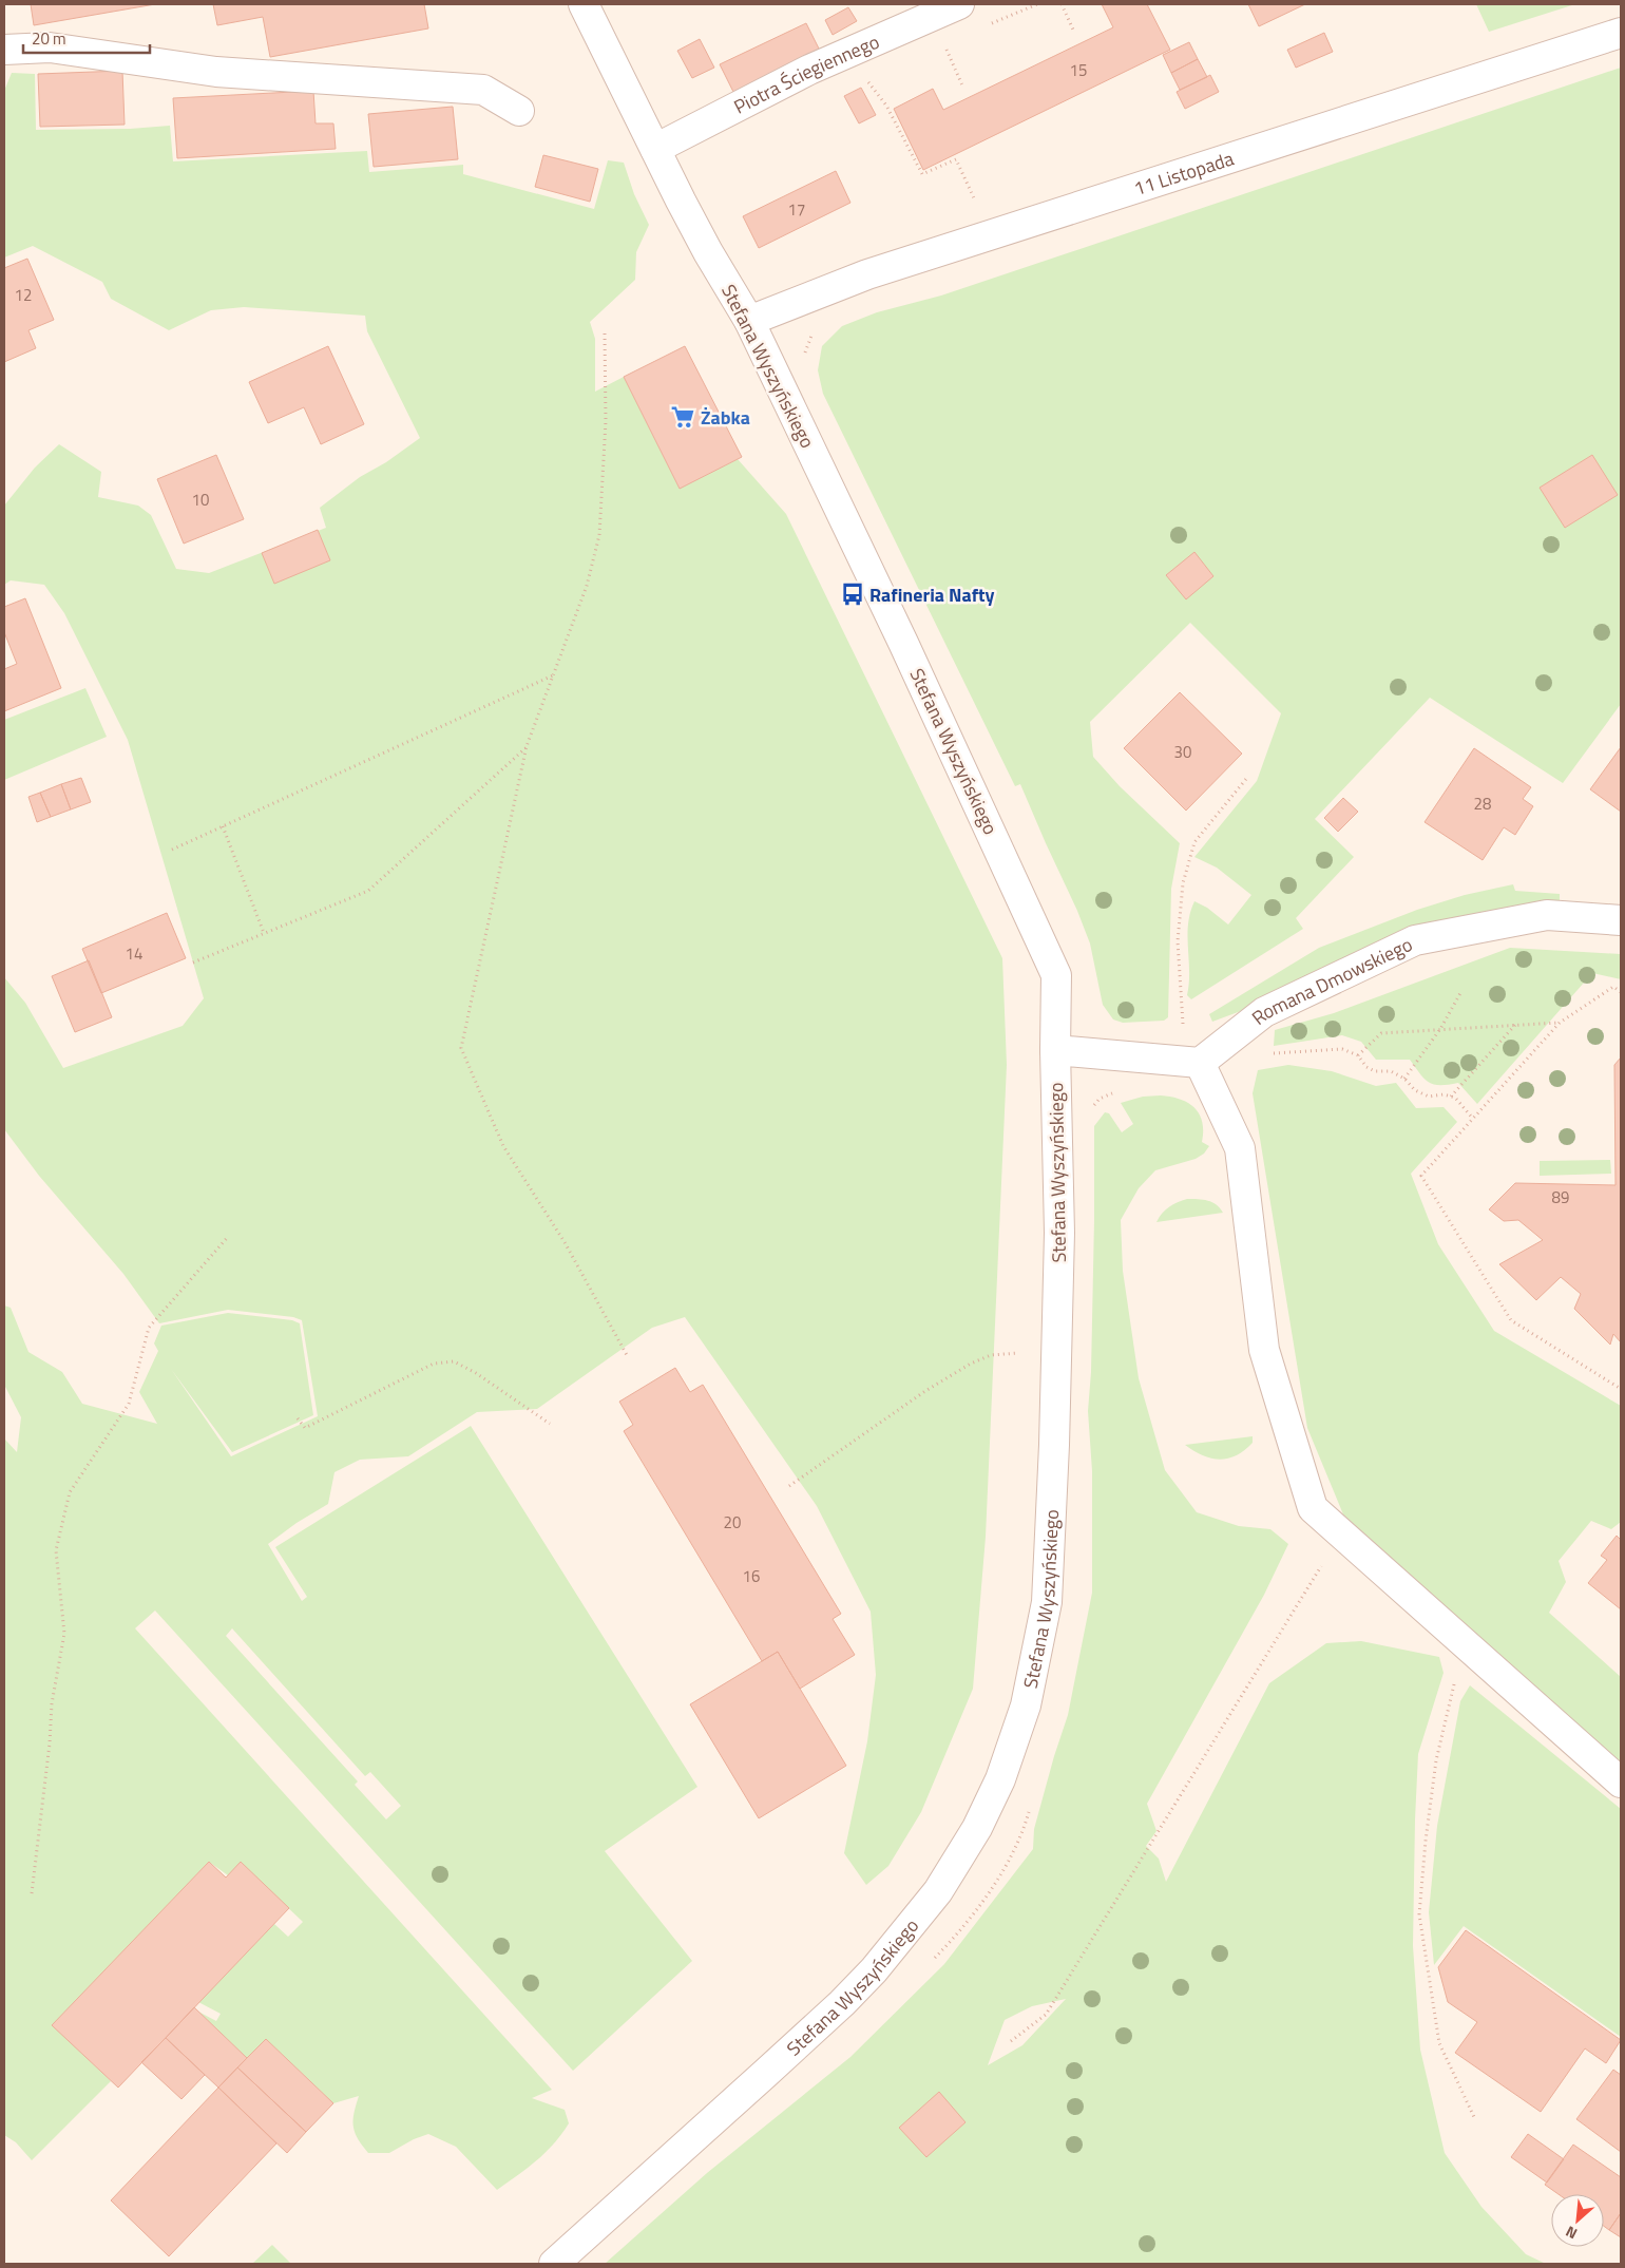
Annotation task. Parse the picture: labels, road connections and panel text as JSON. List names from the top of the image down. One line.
{"streets":{"street":["Piotra Ściegiennego","11 Listopada","Stefana Wyszyńskiego","Romana Dmowskiego"]},"crossings":[["Piotra Ściegiennego","Stefana Wyszyńskiego"],["11 Listopada","Stefana Wyszyńskiego"]],"places":{"supermarket":["Żabka"],"bus stop":["Rafineria Nafty"]},"house_numbers":["15","17","12","10","30","28","14","89","20","16"],"scale_bar":"20 m","north":"bottom left"}
